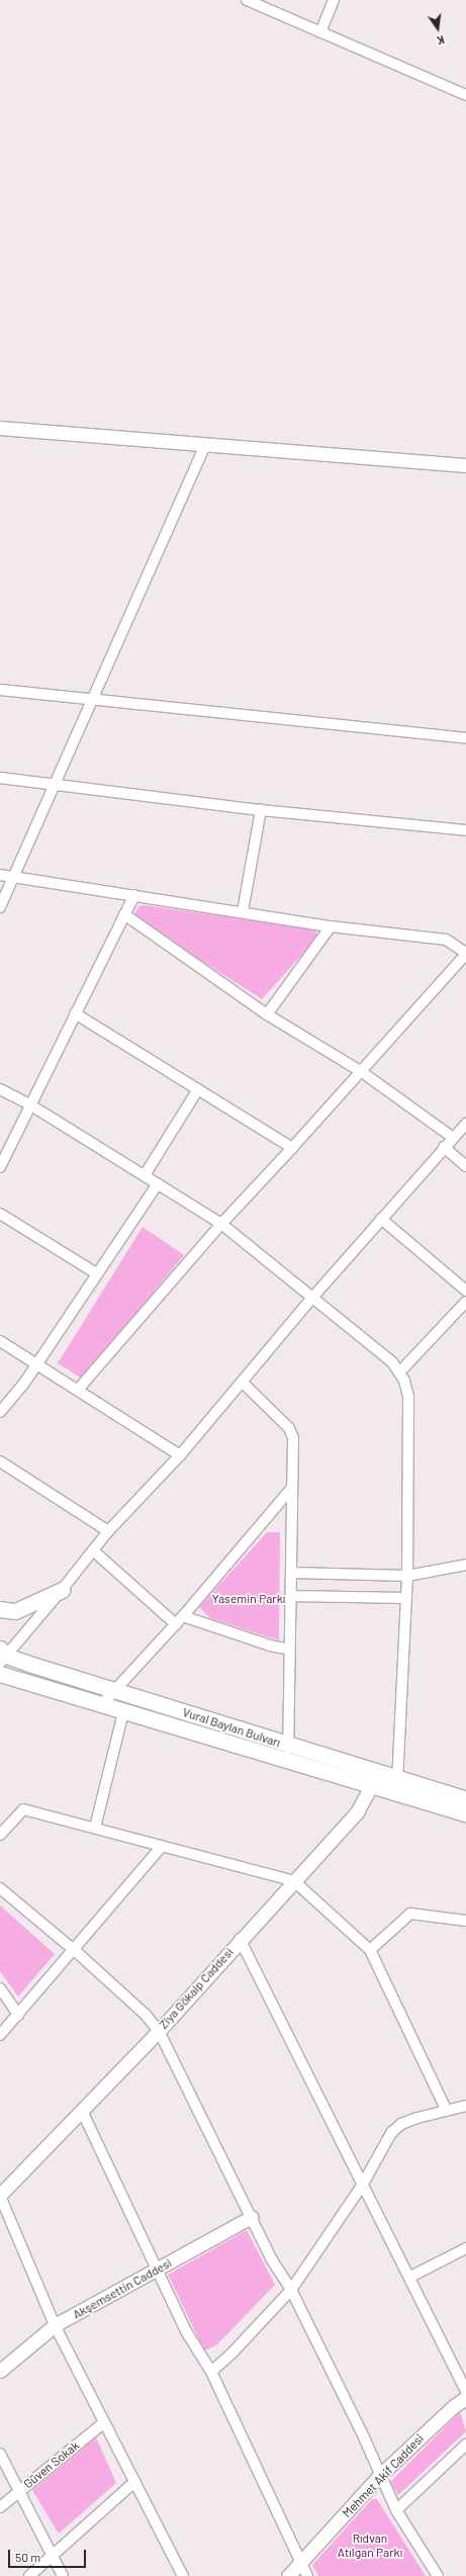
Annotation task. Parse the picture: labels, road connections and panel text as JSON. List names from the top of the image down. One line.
{"streets":{"main road":["Vural Baylan Bulvarı"],"street":["Ziya Gökalp Caddesi","Akşemsettin Caddesi","Güven Sokak","Mehmet Akif Caddesi"]},"crossings":[["Vural Baylan Bulvarı","Ziya Gökalp Caddesi"]],"parks":["Yasemin Parkı","Rıdvan Atılgan Parkı"],"scale_bar":"50 m","north":"bottom"}
